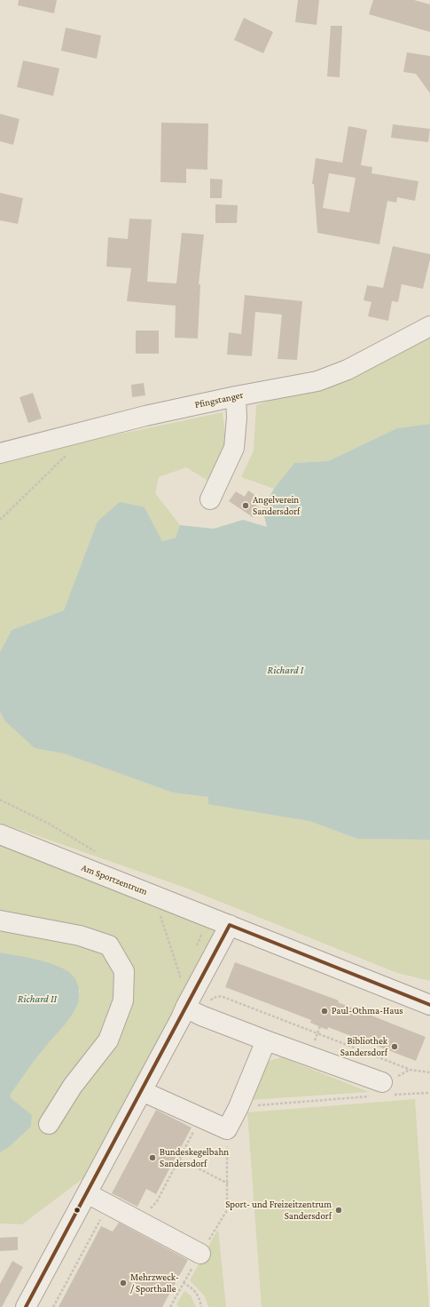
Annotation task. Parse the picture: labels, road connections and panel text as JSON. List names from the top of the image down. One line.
{"streets":{"street":["Pfingstanger","Am Sportzentrum"]},"water":["Richard I","Richard II"],"places":["Angelverein Sandersdorf","Paul-Othma-Haus","Bibliothek Sandersdorf","Bundeskegelbahn Sandersdorf","Sport- und Freizeitzentrum Sandersdorf","Mehrzweck- / Sporthalle"]}
